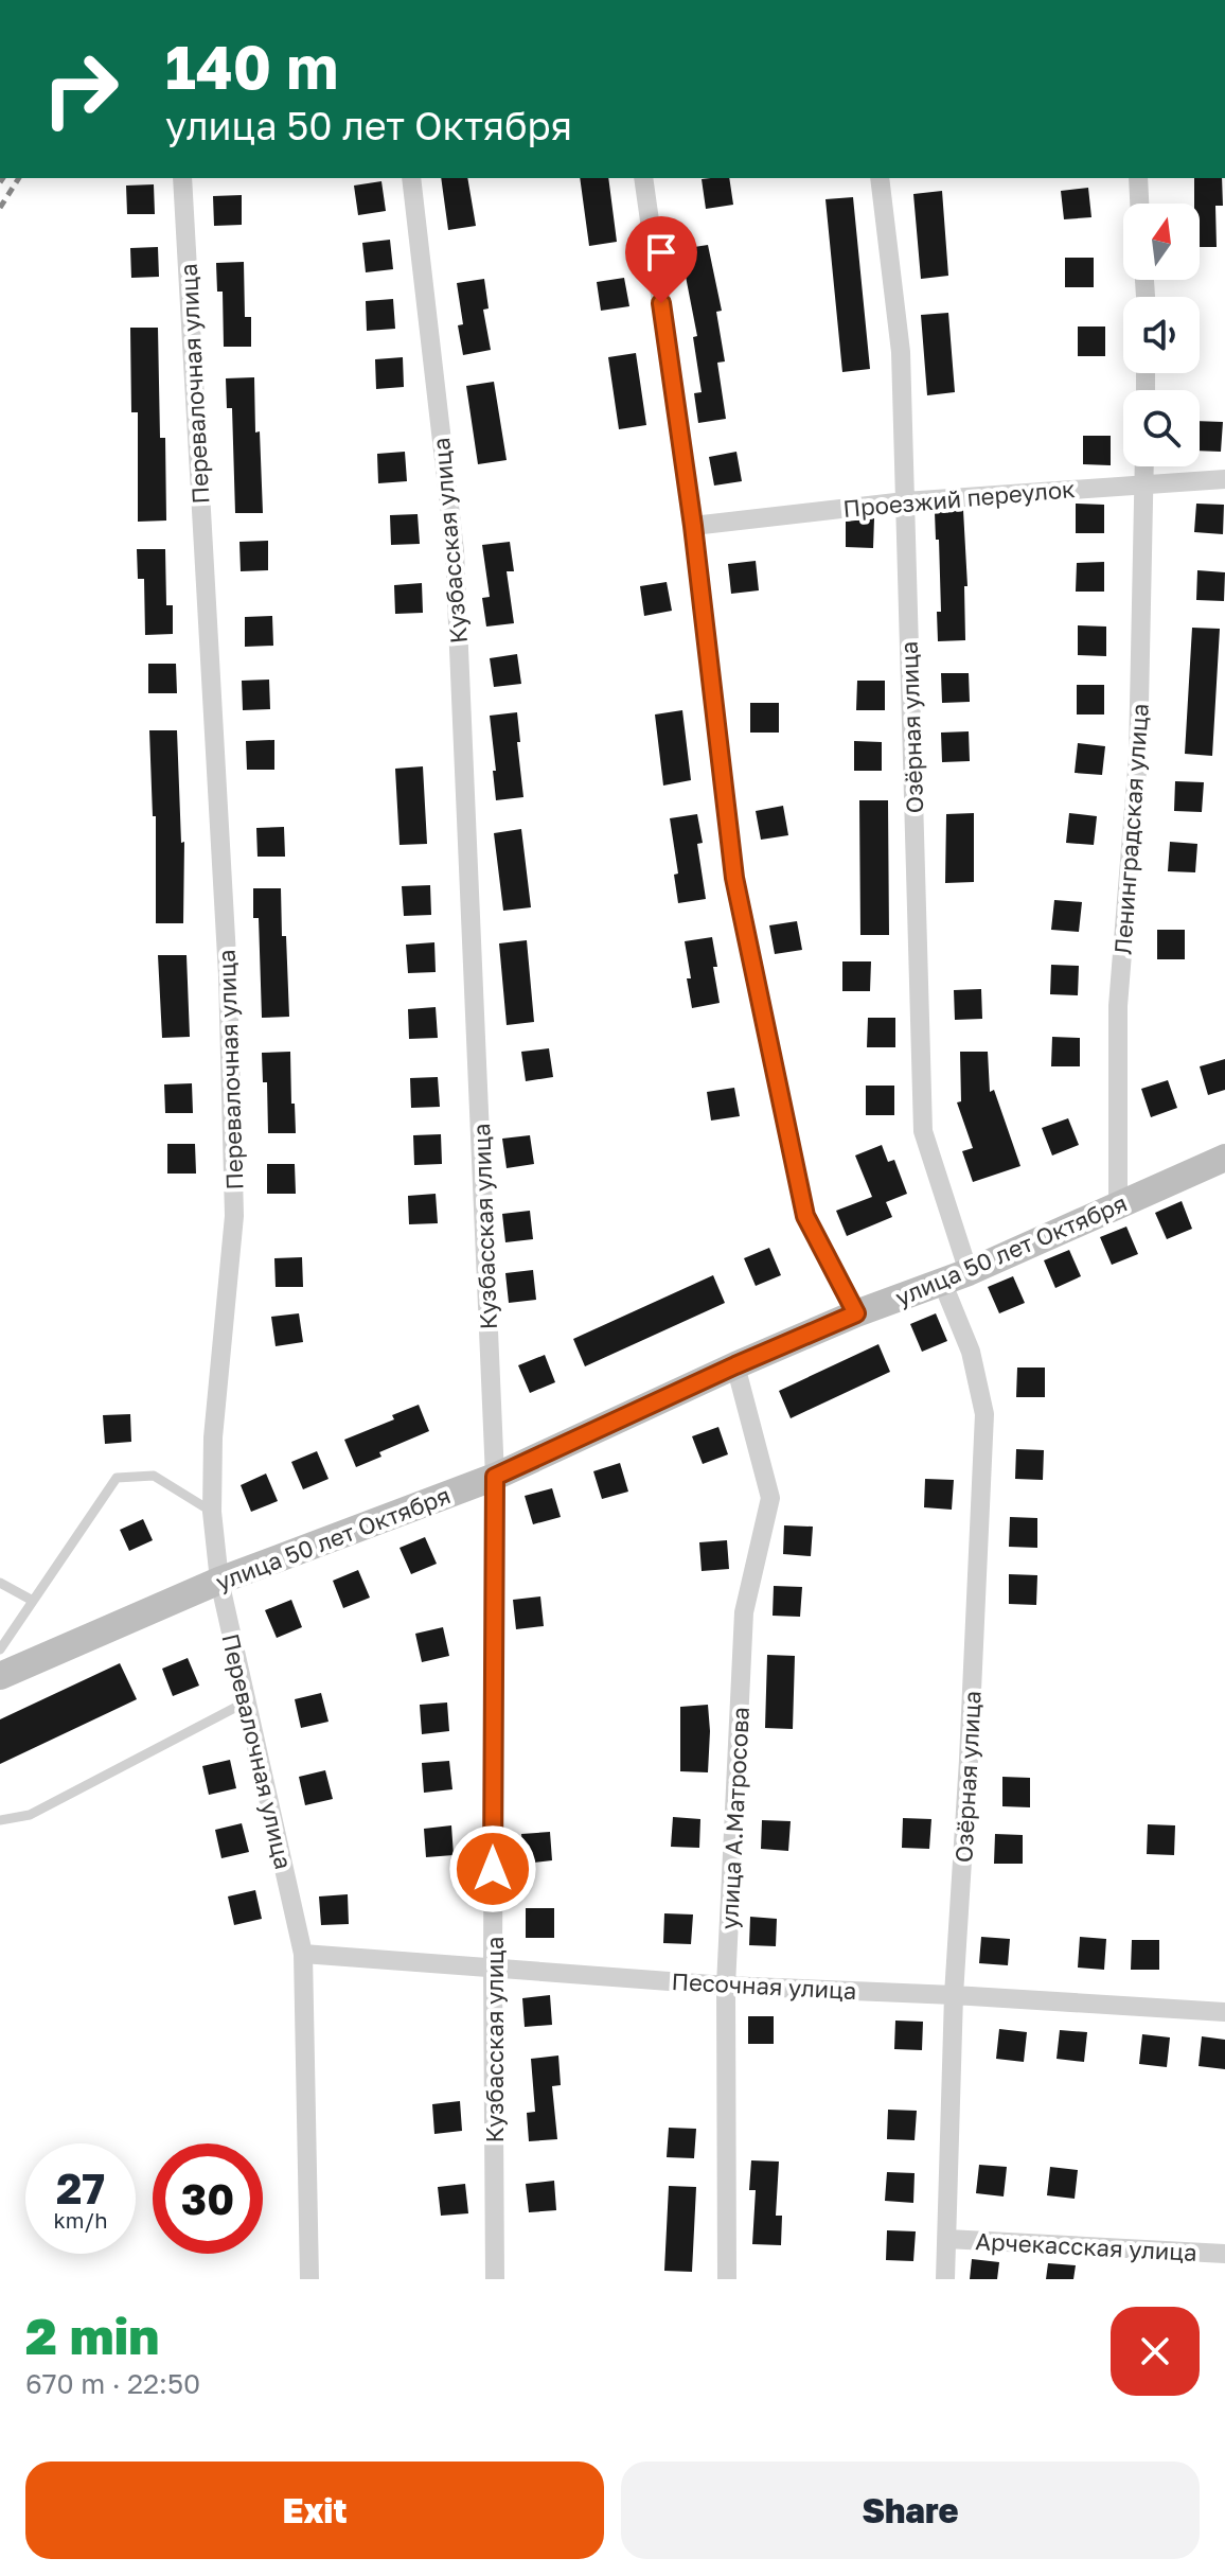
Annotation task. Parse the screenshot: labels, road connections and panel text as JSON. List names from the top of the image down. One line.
{"streets":{"main road":["улица 50 лет Октября"],"street":["Перевалочная улица","Проезжий переулок","Кузбасская улица","Озёрная улица","Ленинградская улица","улица А.Матросова","Песочная улица","Арчекасская улица"]},"crossings":[["Перевалочная улица","улица 50 лет Октября"],["Перевалочная улица","Песочная улица"],["Проезжий переулок","Озёрная улица"],["Проезжий переулок","Ленинградская улица"],["Кузбасская улица","улица 50 лет Октября"],["Кузбасская улица","Песочная улица"],["Озёрная улица","улица 50 лет Октября"],["Озёрная улица","Песочная улица"],["Озёрная улица","Арчекасская улица"],["Ленинградская улица","улица 50 лет Октября"],["улица 50 лет Октября","улица А.Матросова"],["улица А.Матросова","Песочная улица"]],"north":"top","page":{"turn":["140 m","улица 50 лет Октября"],"speed":"27 km/h","limit":"30","heading":["2 min","670 m · 22:50"],"buttons":["Exit","Share"]}}
